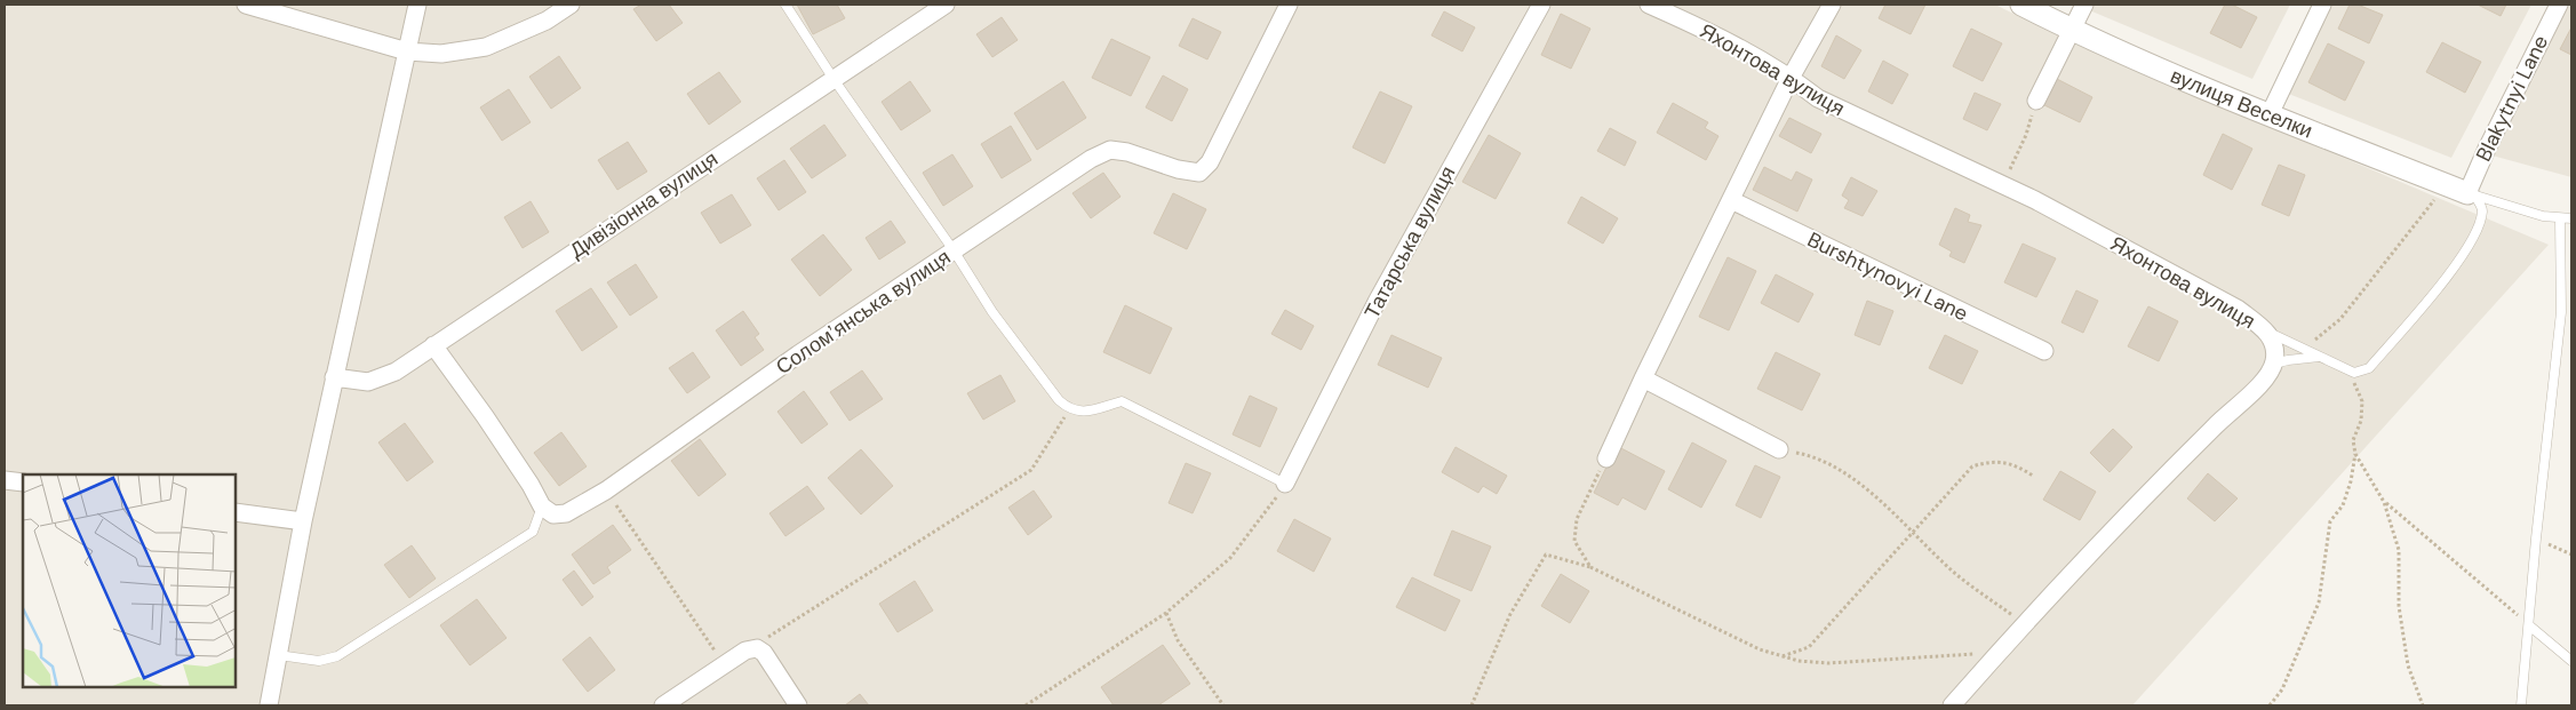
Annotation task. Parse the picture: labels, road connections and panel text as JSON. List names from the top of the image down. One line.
{"streets":{"street":["Яхонтова вулиця","Blakytnyi Lane","вулиця Веселки","Дивізіонна вулиця","Татарська вулиця","Burshtynovyi Lane","Соломʼянська вулиця"]},"crossings":[["Blakytnyi Lane","вулиця Веселки"]]}
